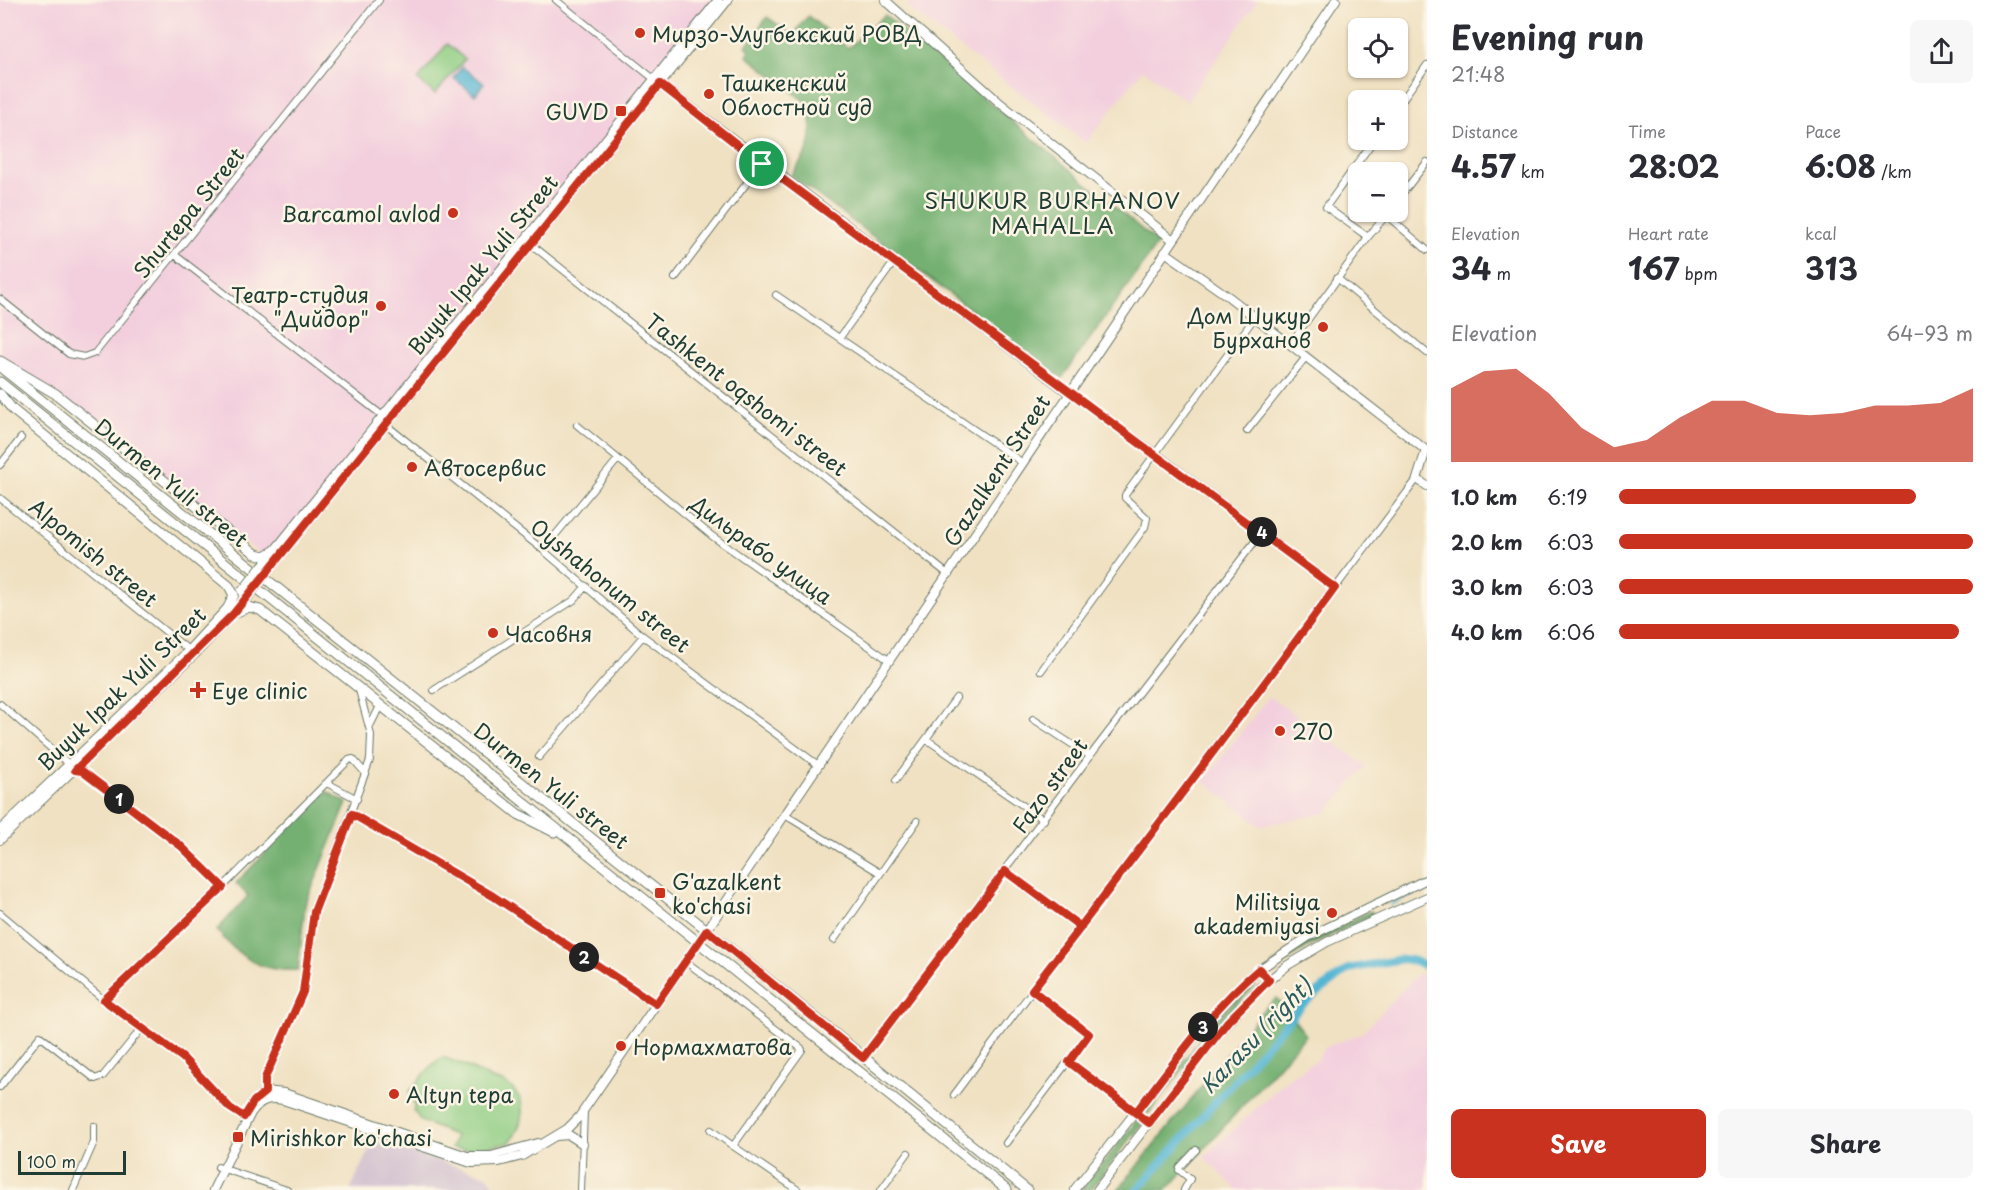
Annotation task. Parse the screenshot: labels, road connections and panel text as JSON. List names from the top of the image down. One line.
{"streets":{"main road":["Buyuk Ipak Yuli Street","Durmen Yuli street"],"street":["Shurtepa Street","Tаshkent oqshomi street","Gazalkent Street","Дильрабо улица","Alpomish street","Oyshahonum street","Fazo street"]},"crossings":[["Shurtepa Street","Oyshahonum street"],["Buyuk Ipak Yuli Street","Tаshkent oqshomi street"],["Buyuk Ipak Yuli Street","Alpomish street"],["Buyuk Ipak Yuli Street","Oyshahonum street"],["Tаshkent oqshomi street","Gazalkent Street"],["Gazalkent Street","Durmen Yuli street"],["Gazalkent Street","Дильрабо улица"],["Gazalkent Street","Oyshahonum street"],["Durmen Yuli street","Fazo street"]],"districts":["SHUKUR BURHANOV MAHALLA"],"water":["Karasu (right)"],"places":{"other":["Мирзо-Улугбекский РОВД","Ташкенский Облостной суд","Barcamol avlod","Театр-студия \"Дийдор\"","Дом Шукур Бурханов","Автосервис","Часовня","270","Militsiya akademiyasi","Нормахматова","Altyn tepa"],"transit":["GUVD","G'azalkent ko'chasi","Mirishkor ko'chasi"],"health":["Eye clinic"]},"scale_bar":"100 m","page":{"heading":["Evening run","21:48"],"map_buttons":["+","−"],"stats":[["Distance","4.57 km"],["Time","28:02"],["Pace","6:08 /km"],["Elevation","34 m"],["Heart rate","167 bpm"],["kcal","313"]],"chart":["Elevation","64–93 m"],"list":[{"name":"1.0 km","note":"6:19"},{"name":"2.0 km","note":"6:03"},{"name":"3.0 km","note":"6:03"},{"name":"4.0 km","note":"6:06"}],"pins":["4","1","2","3"],"buttons":["Save","Share"],"scale":"100 m"}}
